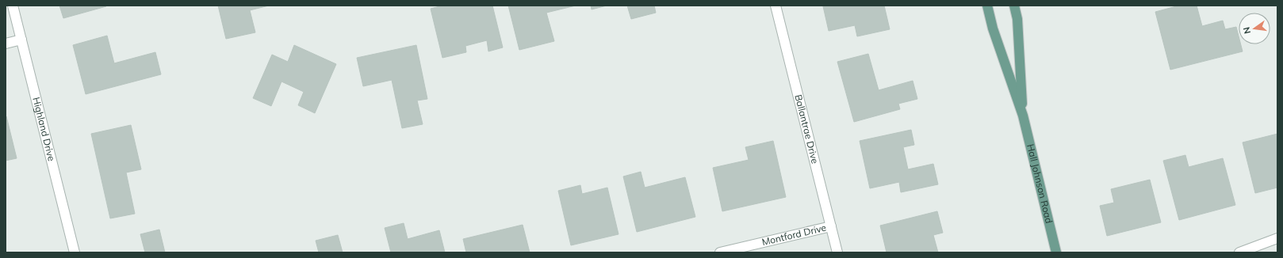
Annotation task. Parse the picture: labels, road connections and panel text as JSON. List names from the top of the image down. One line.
{"streets":{"main road":["Hall Johnson Road"],"street":["Highland Drive","Ballantrae Drive","Montford Drive"]},"crossings":[["Ballantrae Drive","Montford Drive"]],"north":"left"}
